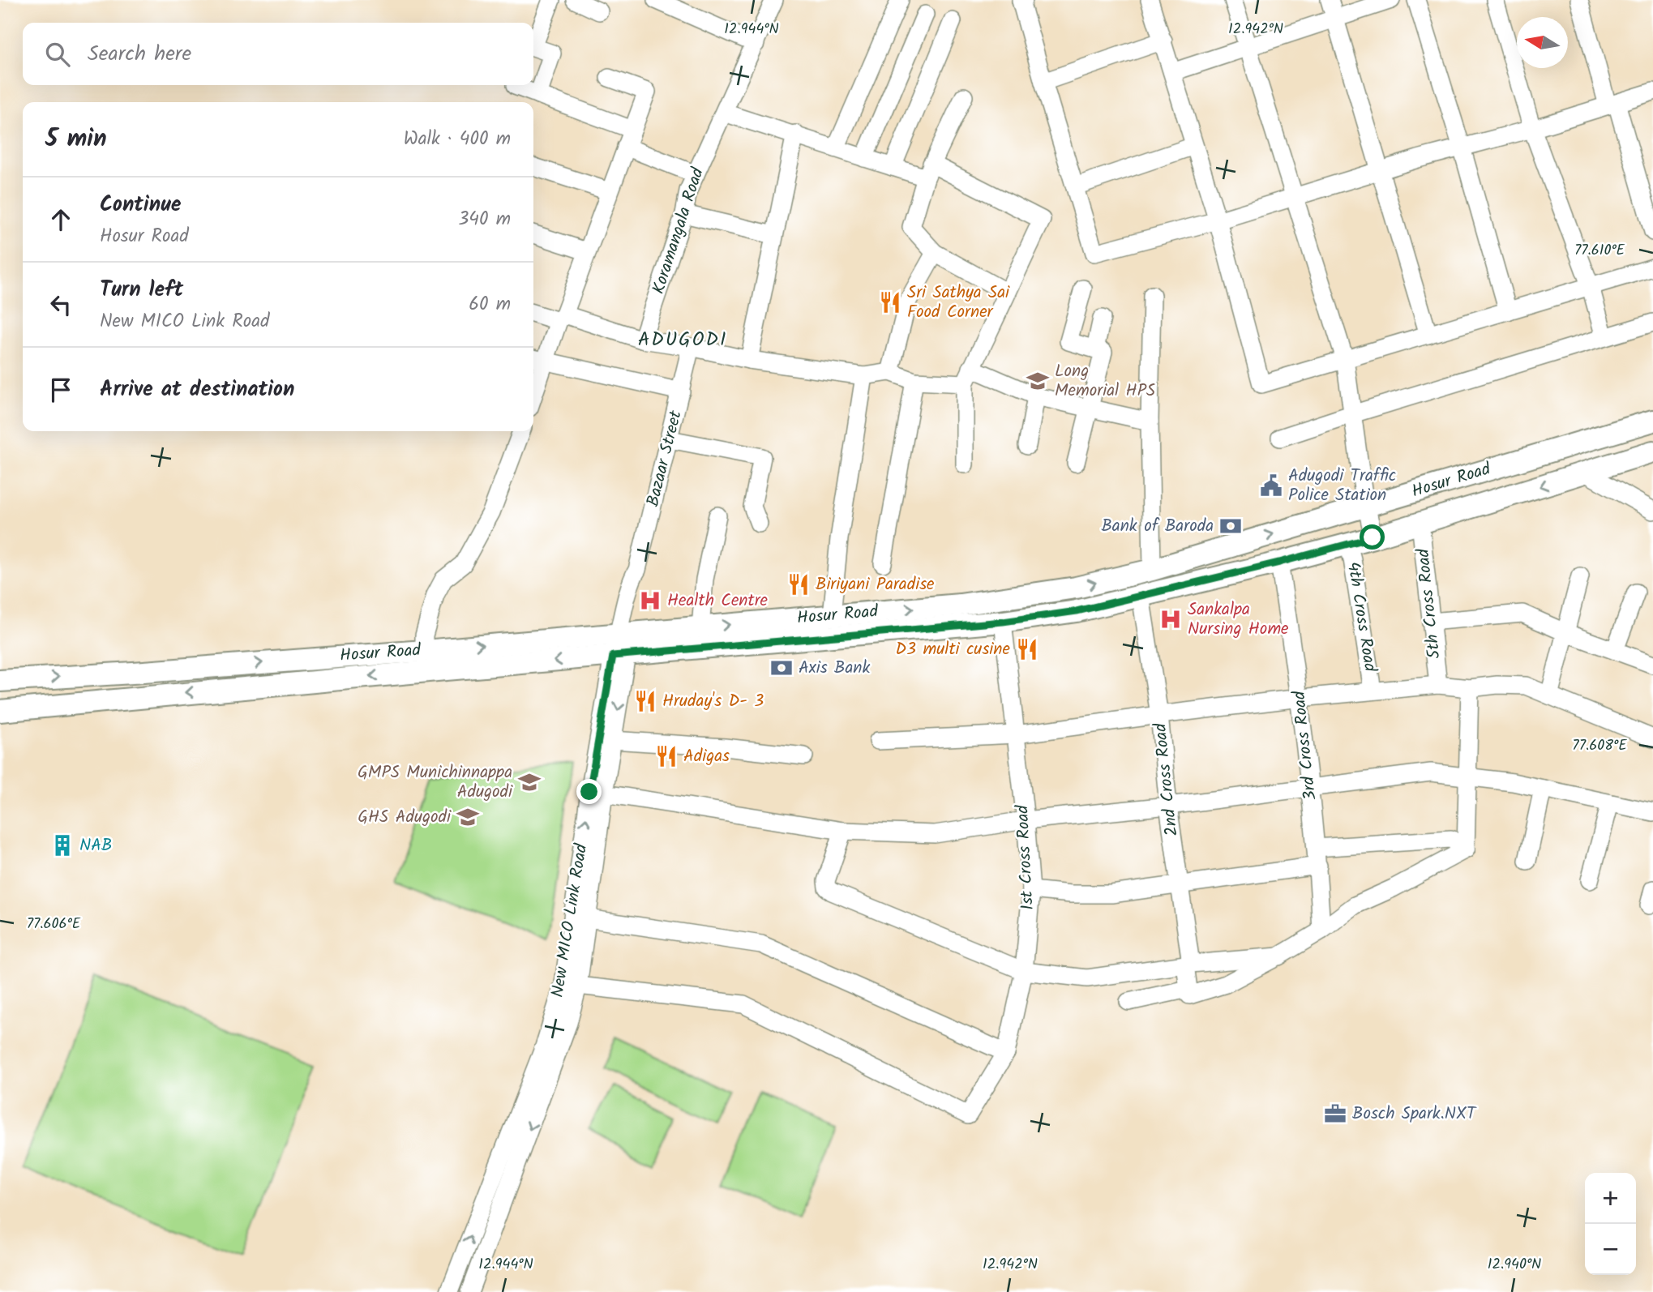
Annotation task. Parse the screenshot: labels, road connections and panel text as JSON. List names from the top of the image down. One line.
{"streets":{"main road":["Hosur Road"],"street":["Koramangala Road","Bazaar Street","5th Cross Road","4th Cross Road","3rd Cross Road","2nd Cross Road","1st Cross Road","New MICO Link Road"]},"crossings":[["Bazaar Street","Hosur Road"],["Bazaar Street","New MICO Link Road"],["Hosur Road","5th Cross Road"],["Hosur Road","4th Cross Road"],["Hosur Road","3rd Cross Road"],["Hosur Road","2nd Cross Road"],["Hosur Road","1st Cross Road"],["Hosur Road","New MICO Link Road"],["1st Cross Road","New MICO Link Road"]],"districts":["ADUGODI"],"places":{"restaurant":["Sri Sathya Sai Food Corner","Biriyani Paradise","D3 multi cusine","Hruday's D- 3","Adigas"],"school or university":["Long Memorial HPS","GMPS Munichinnappa Adugodi","GHS Adugodi"],"public building":["Adugodi Traffic Police Station"],"bank":["Bank of Baroda","Axis Bank"],"hospital":["Health Centre","Sankalpa Nursing Home"],"building":["NAB"],"office":["Bosch Spark.NXT"]},"north":"left","page":{"search":"Search here","heading":["5 min","Walk · 400 m"],"list":[["Continue","Hosur Road","340 m"],["Turn left","New MICO Link Road","60 m"],"Arrive at destination"],"map_buttons":["+","−"]},"coordinates":["12.944°N","12.942°N","77.610°E","77.608°E","77.606°E","12.940°N"]}
